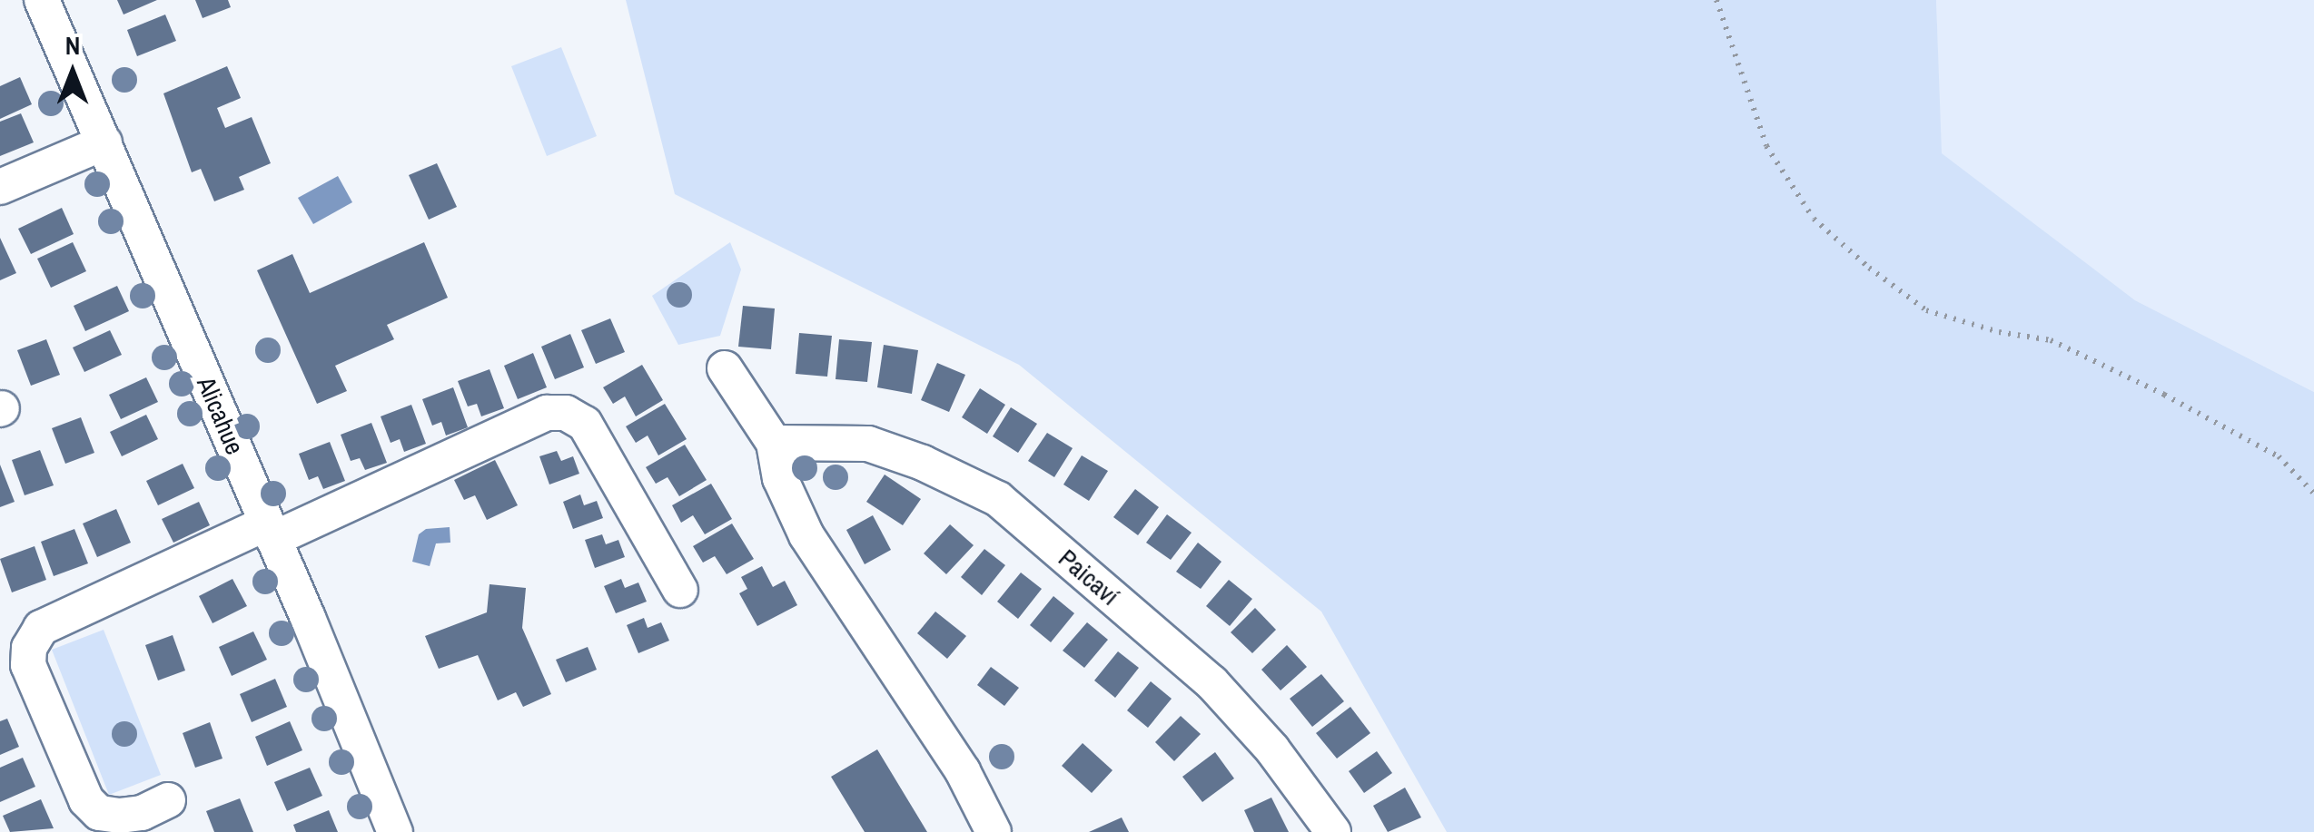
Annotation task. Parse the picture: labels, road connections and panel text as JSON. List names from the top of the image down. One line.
{"streets":{"street":["Alicahue","Paicaví"]},"north":"top"}
